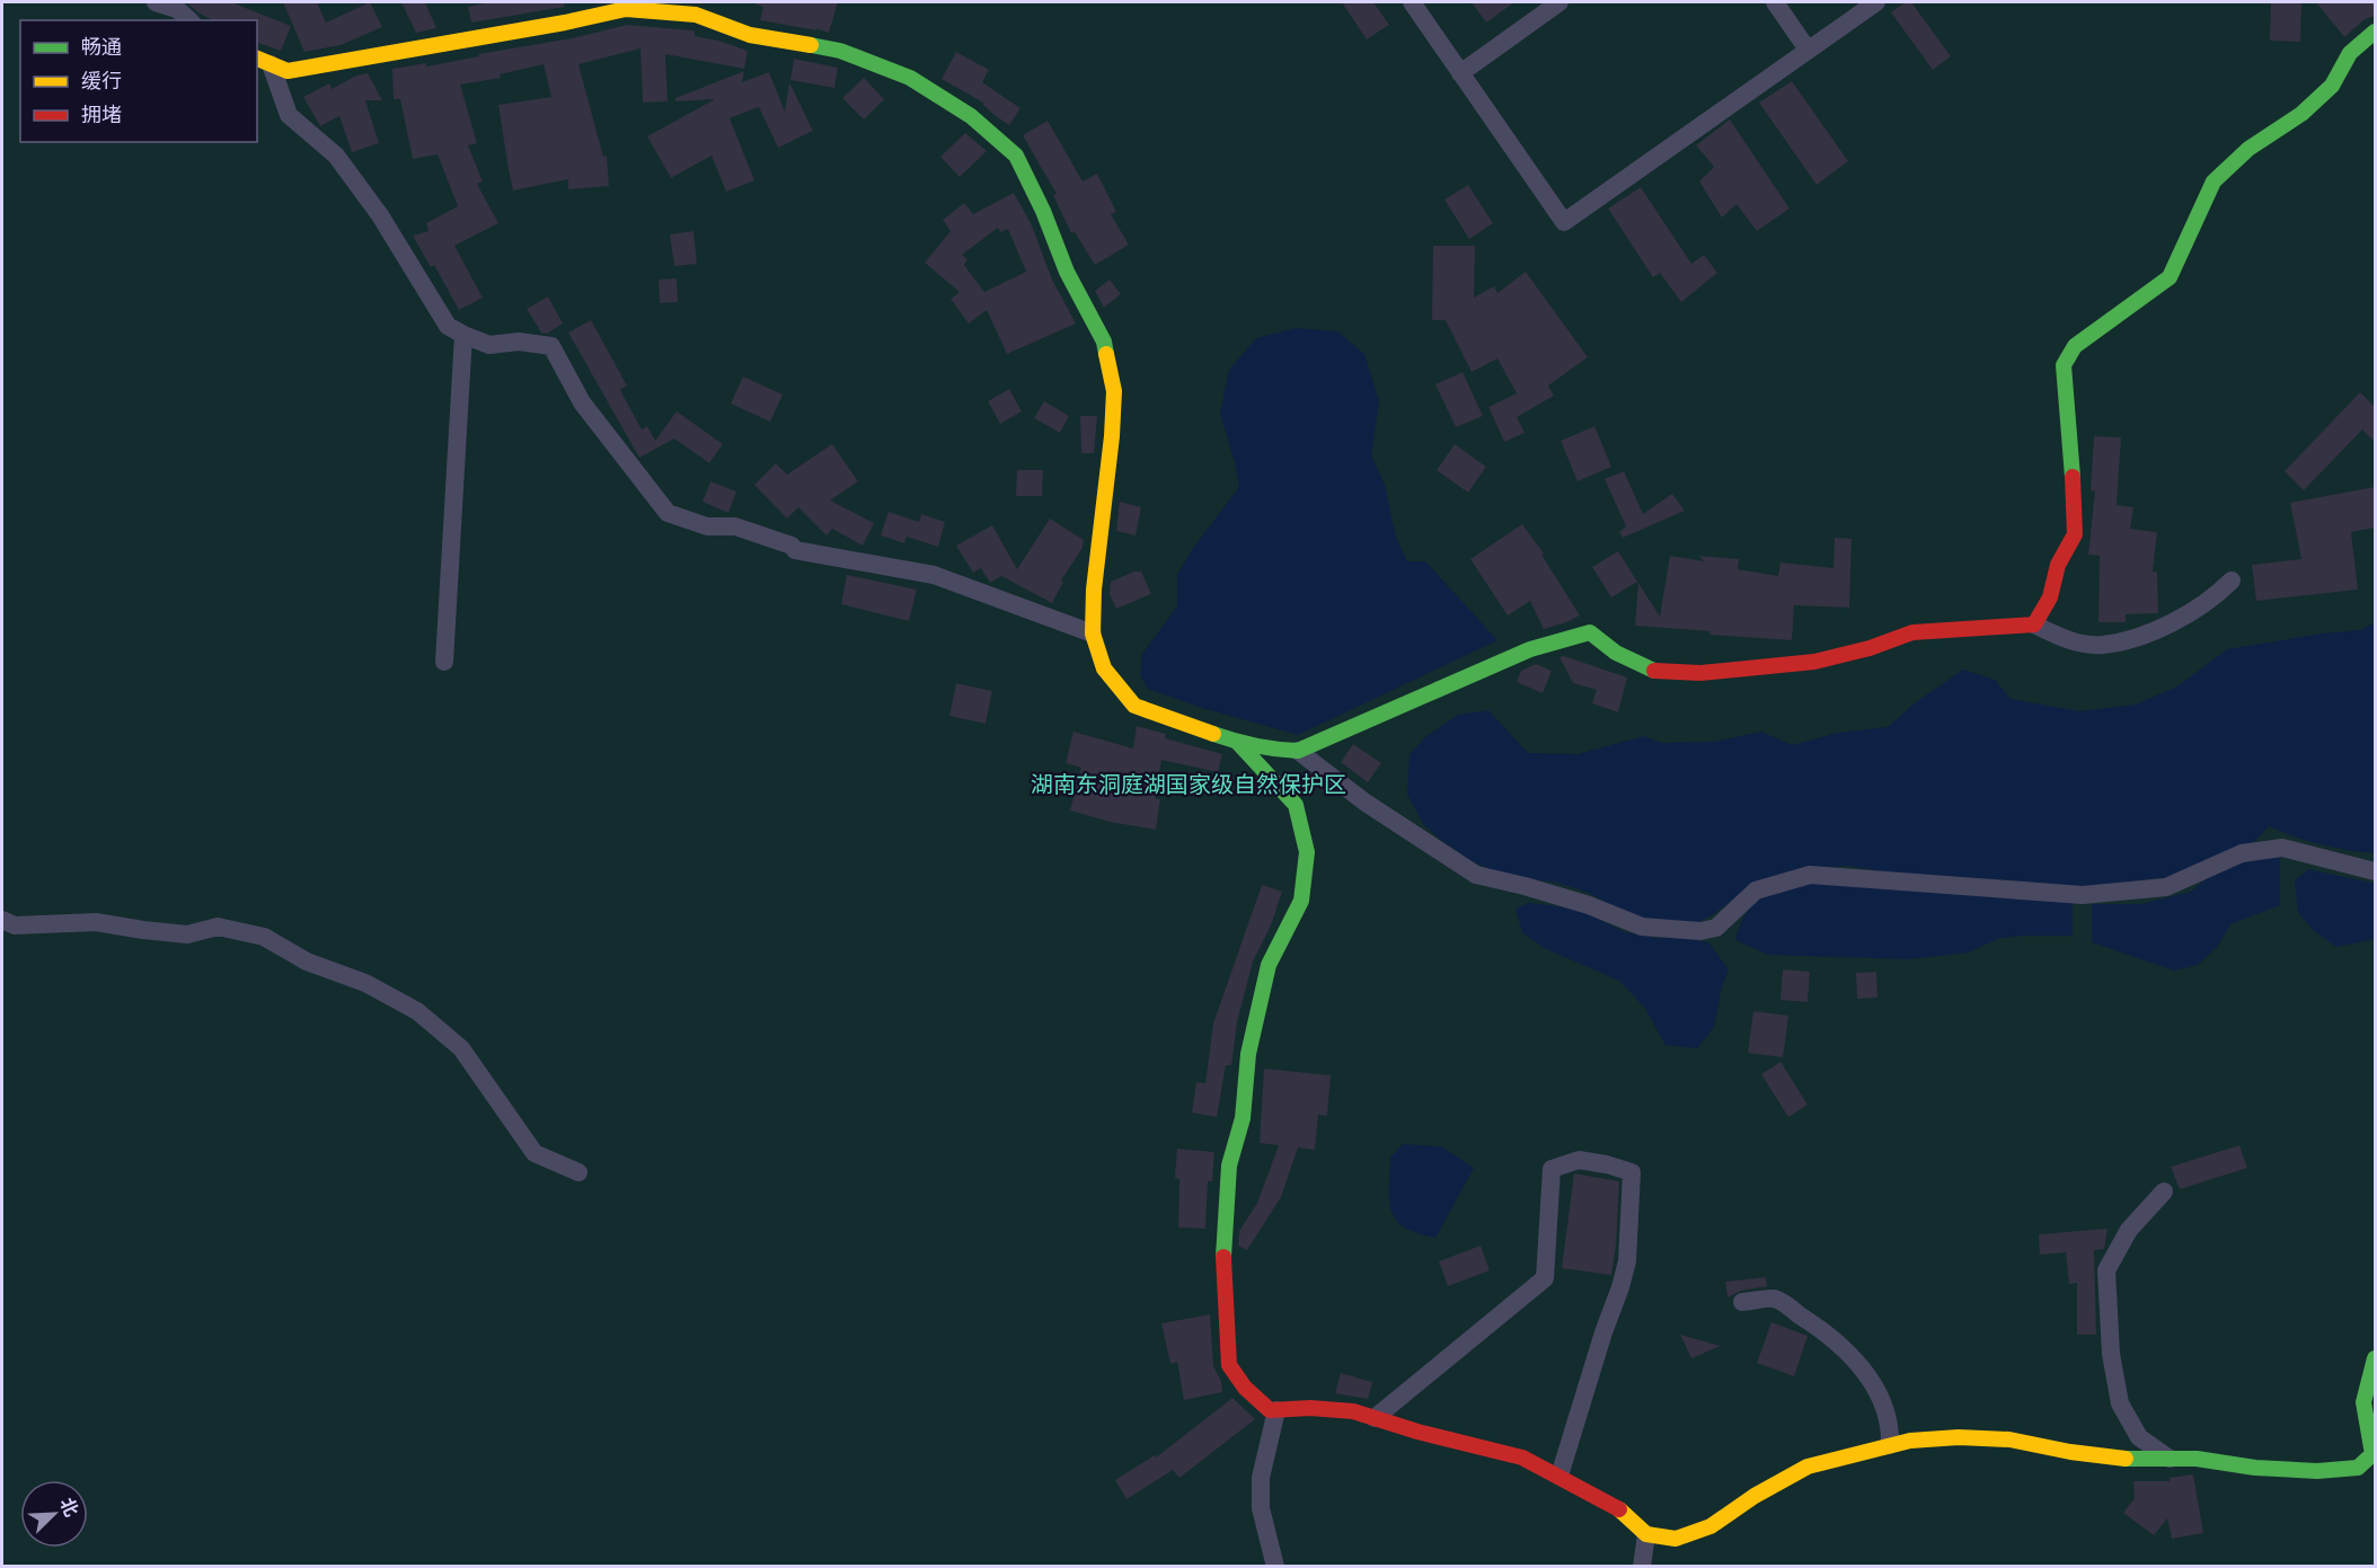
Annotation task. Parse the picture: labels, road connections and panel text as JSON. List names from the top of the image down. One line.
{"parks":["湖南东洞庭湖国家级自然保护区"],"legend":["畅通","缓行","拥堵"],"north":"top right"}
